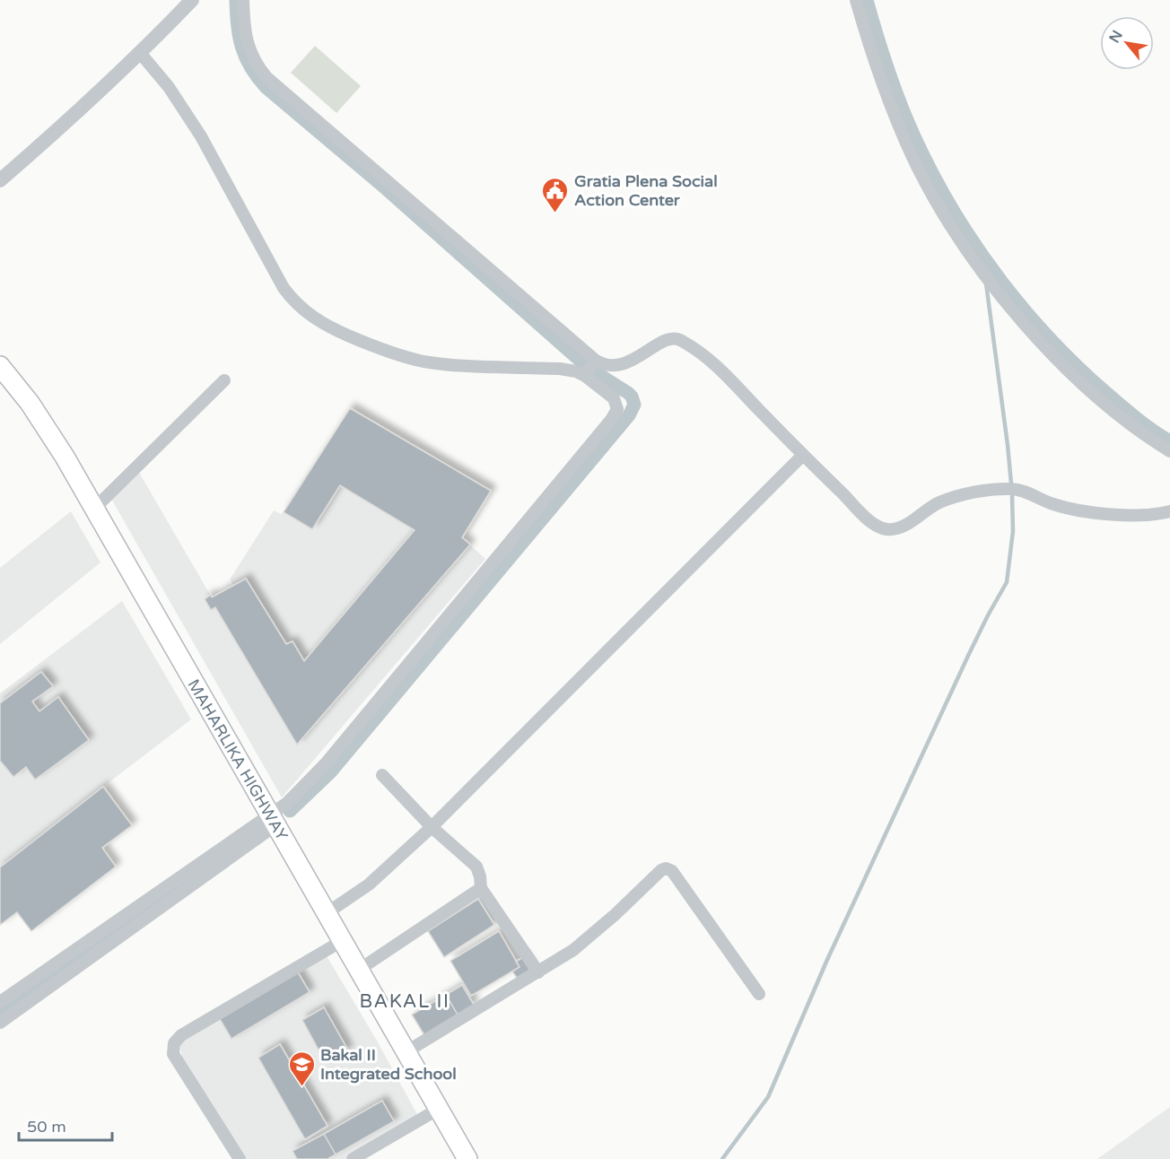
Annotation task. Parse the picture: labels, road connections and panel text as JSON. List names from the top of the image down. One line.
{"streets":{"highway":["MAHARLIKA HIGHWAY"]},"districts":["BAKAL II"],"places":{"public building":["Gratia Plena Social Action Center"],"school or university":["Bakal II Integrated School"]},"scale_bar":"50 m","north":"top left"}
